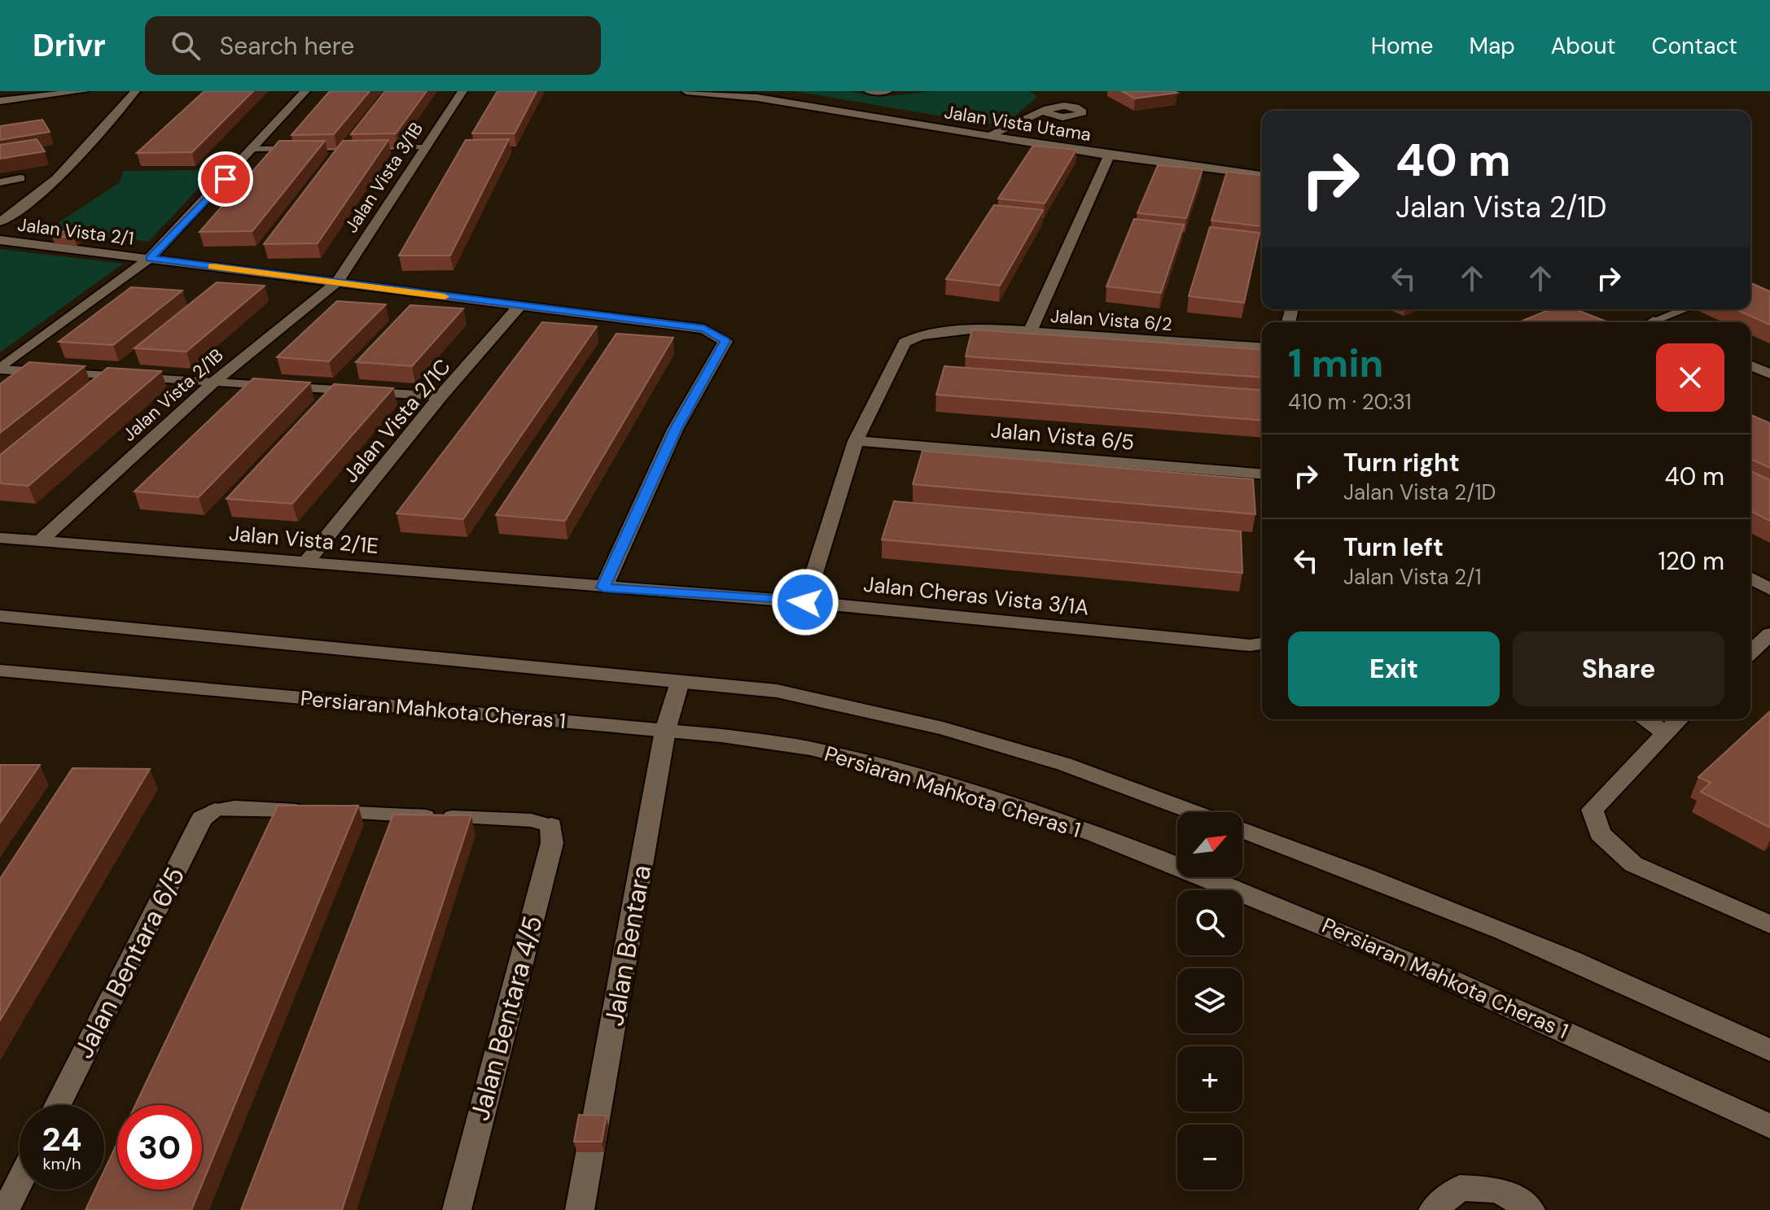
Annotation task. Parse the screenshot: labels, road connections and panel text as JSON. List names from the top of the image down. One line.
{"streets":{"street":["Jalan Vista Utama","Jalan Vista 3/1B","Jalan Vista 2/1","Jalan Vista 6/2","Jalan Vista 2/1B","Jalan Vista 2/1C","Jalan Vista 6/5","Jalan Vista 2/1E","Jalan Cheras Vista 3/1A","Persiaran Mahkota Cheras 1","Jalan Bentara","Jalan Bentara 6/5","Jalan Bentara 4/5"]},"crossings":[["Jalan Vista 3/1B","Jalan Vista 2/1"],["Jalan Vista 3/1B","Jalan Vista 2/1B"],["Jalan Vista 2/1","Jalan Vista 2/1B"],["Jalan Vista 2/1","Jalan Vista 2/1C"],["Jalan Vista 2/1","Jalan Vista 2/1E"],["Jalan Vista 2/1","Jalan Cheras Vista 3/1A"],["Jalan Vista 6/2","Jalan Vista 6/5"],["Jalan Vista 6/2","Jalan Cheras Vista 3/1A"],["Jalan Vista 2/1B","Jalan Vista 2/1E"],["Jalan Vista 2/1C","Jalan Vista 2/1E"],["Jalan Vista 2/1E","Jalan Cheras Vista 3/1A"],["Persiaran Mahkota Cheras 1","Jalan Bentara"]],"north":"top right","page":{"header":"Drivr","search":"Search here","nav":["Home","Map","About","Contact"],"turn":["40 m","Jalan Vista 2/1D"],"heading":["1 min","410 m · 20:31"],"list":[{"name":"Turn right","note":"Jalan Vista 2/1D","value":"40 m"},{"name":"Turn left","note":"Jalan Vista 2/1","value":"120 m"}],"buttons":["Exit","Share"],"map_buttons":["+","−"],"speed":"24 km/h","limit":"30"}}
